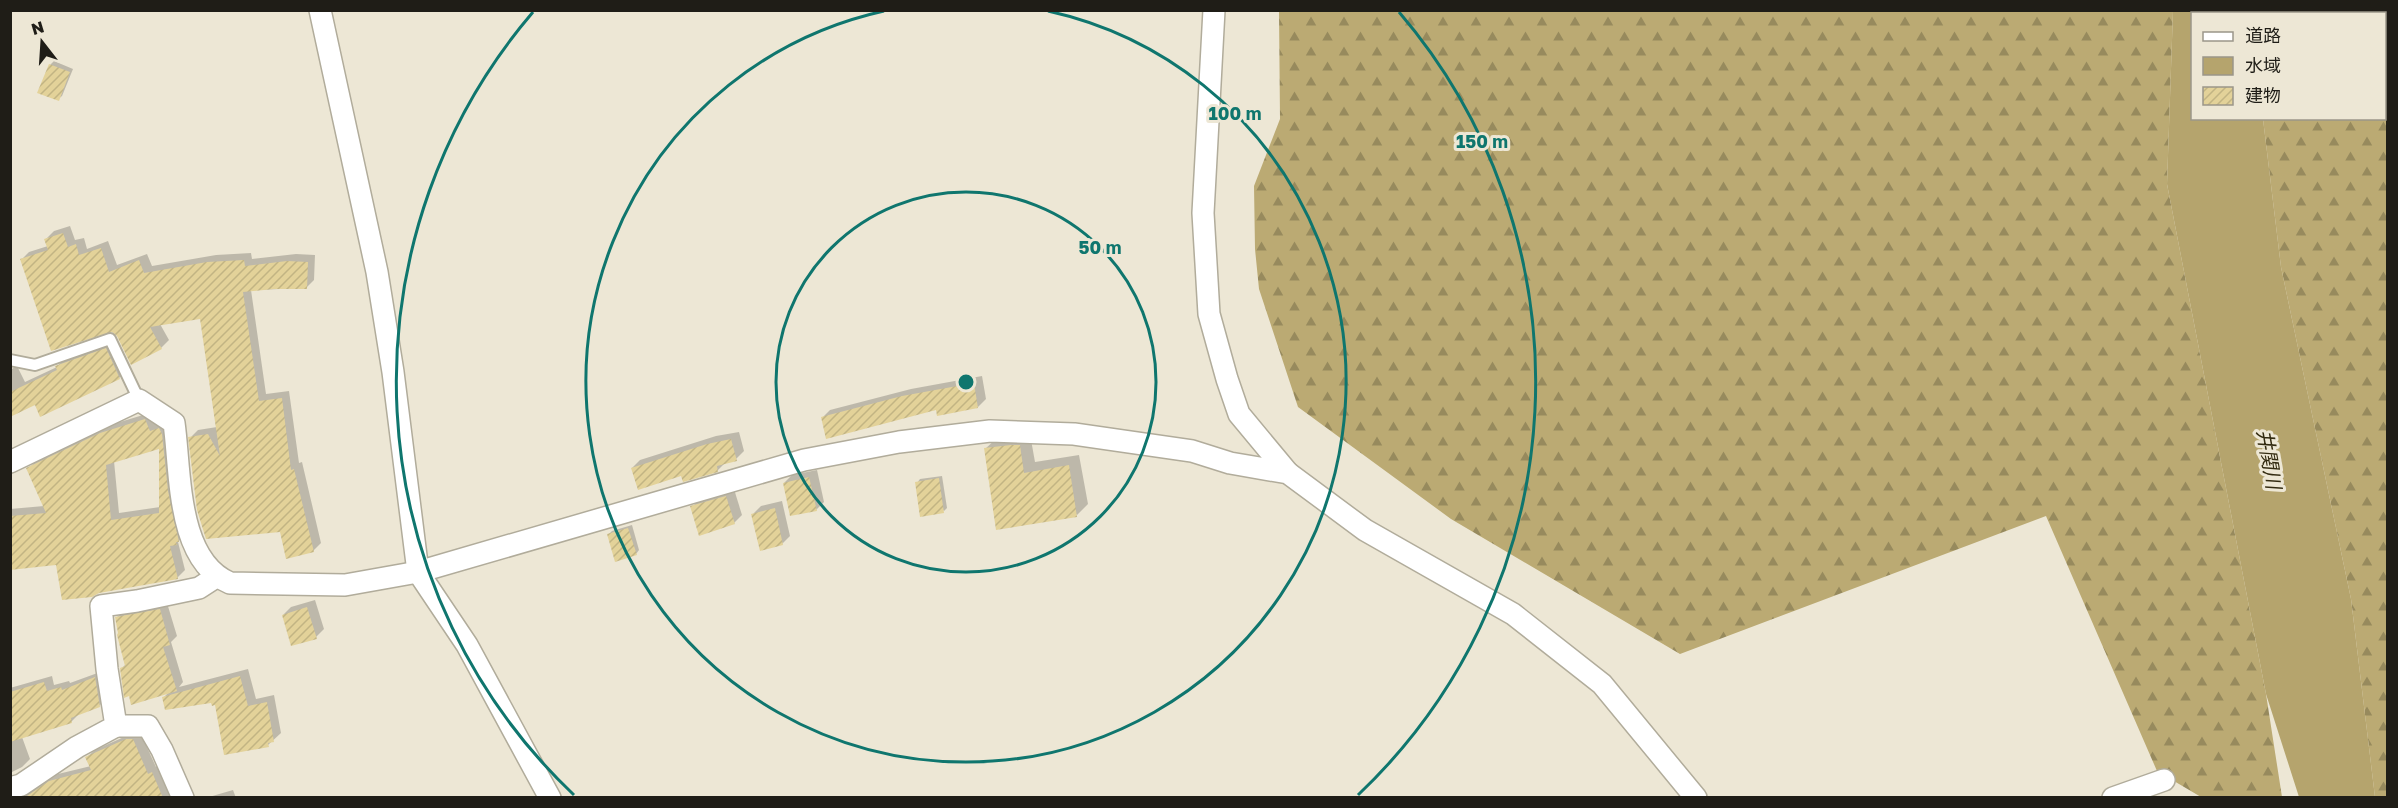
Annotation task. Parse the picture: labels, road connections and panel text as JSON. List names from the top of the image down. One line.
{"water":["井関川"],"legend":["道路","水域","建物"],"north":"top","rings":["100 m","150 m","50 m"]}
